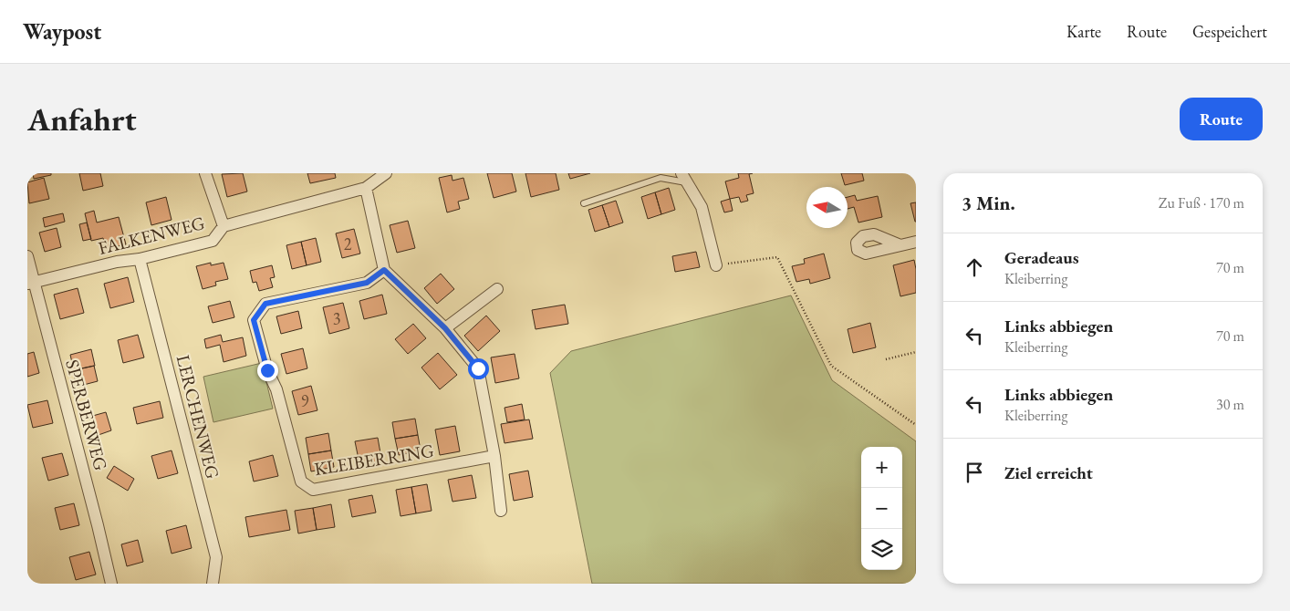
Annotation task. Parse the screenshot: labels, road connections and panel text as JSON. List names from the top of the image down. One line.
{"streets":{"street":["FALKENWEG","SPERBERWEG","LERCHENWEG","KLEIBERRING"]},"crossings":[["FALKENWEG","SPERBERWEG"],["FALKENWEG","LERCHENWEG"]],"house_numbers":["2","3","9"],"north":"left","page":{"header":"Waypost","nav":["Karte","Route","Gespeichert"],"buttons":"Route","title":"Anfahrt","heading":["3 Min.","Zu Fuß · 170 m"],"list":[["Geradeaus","Kleiberring","70 m"],["Links abbiegen","Kleiberring","70 m"],["Links abbiegen","Kleiberring","30 m"],"Ziel erreicht"],"map_buttons":["+","−"]}}
